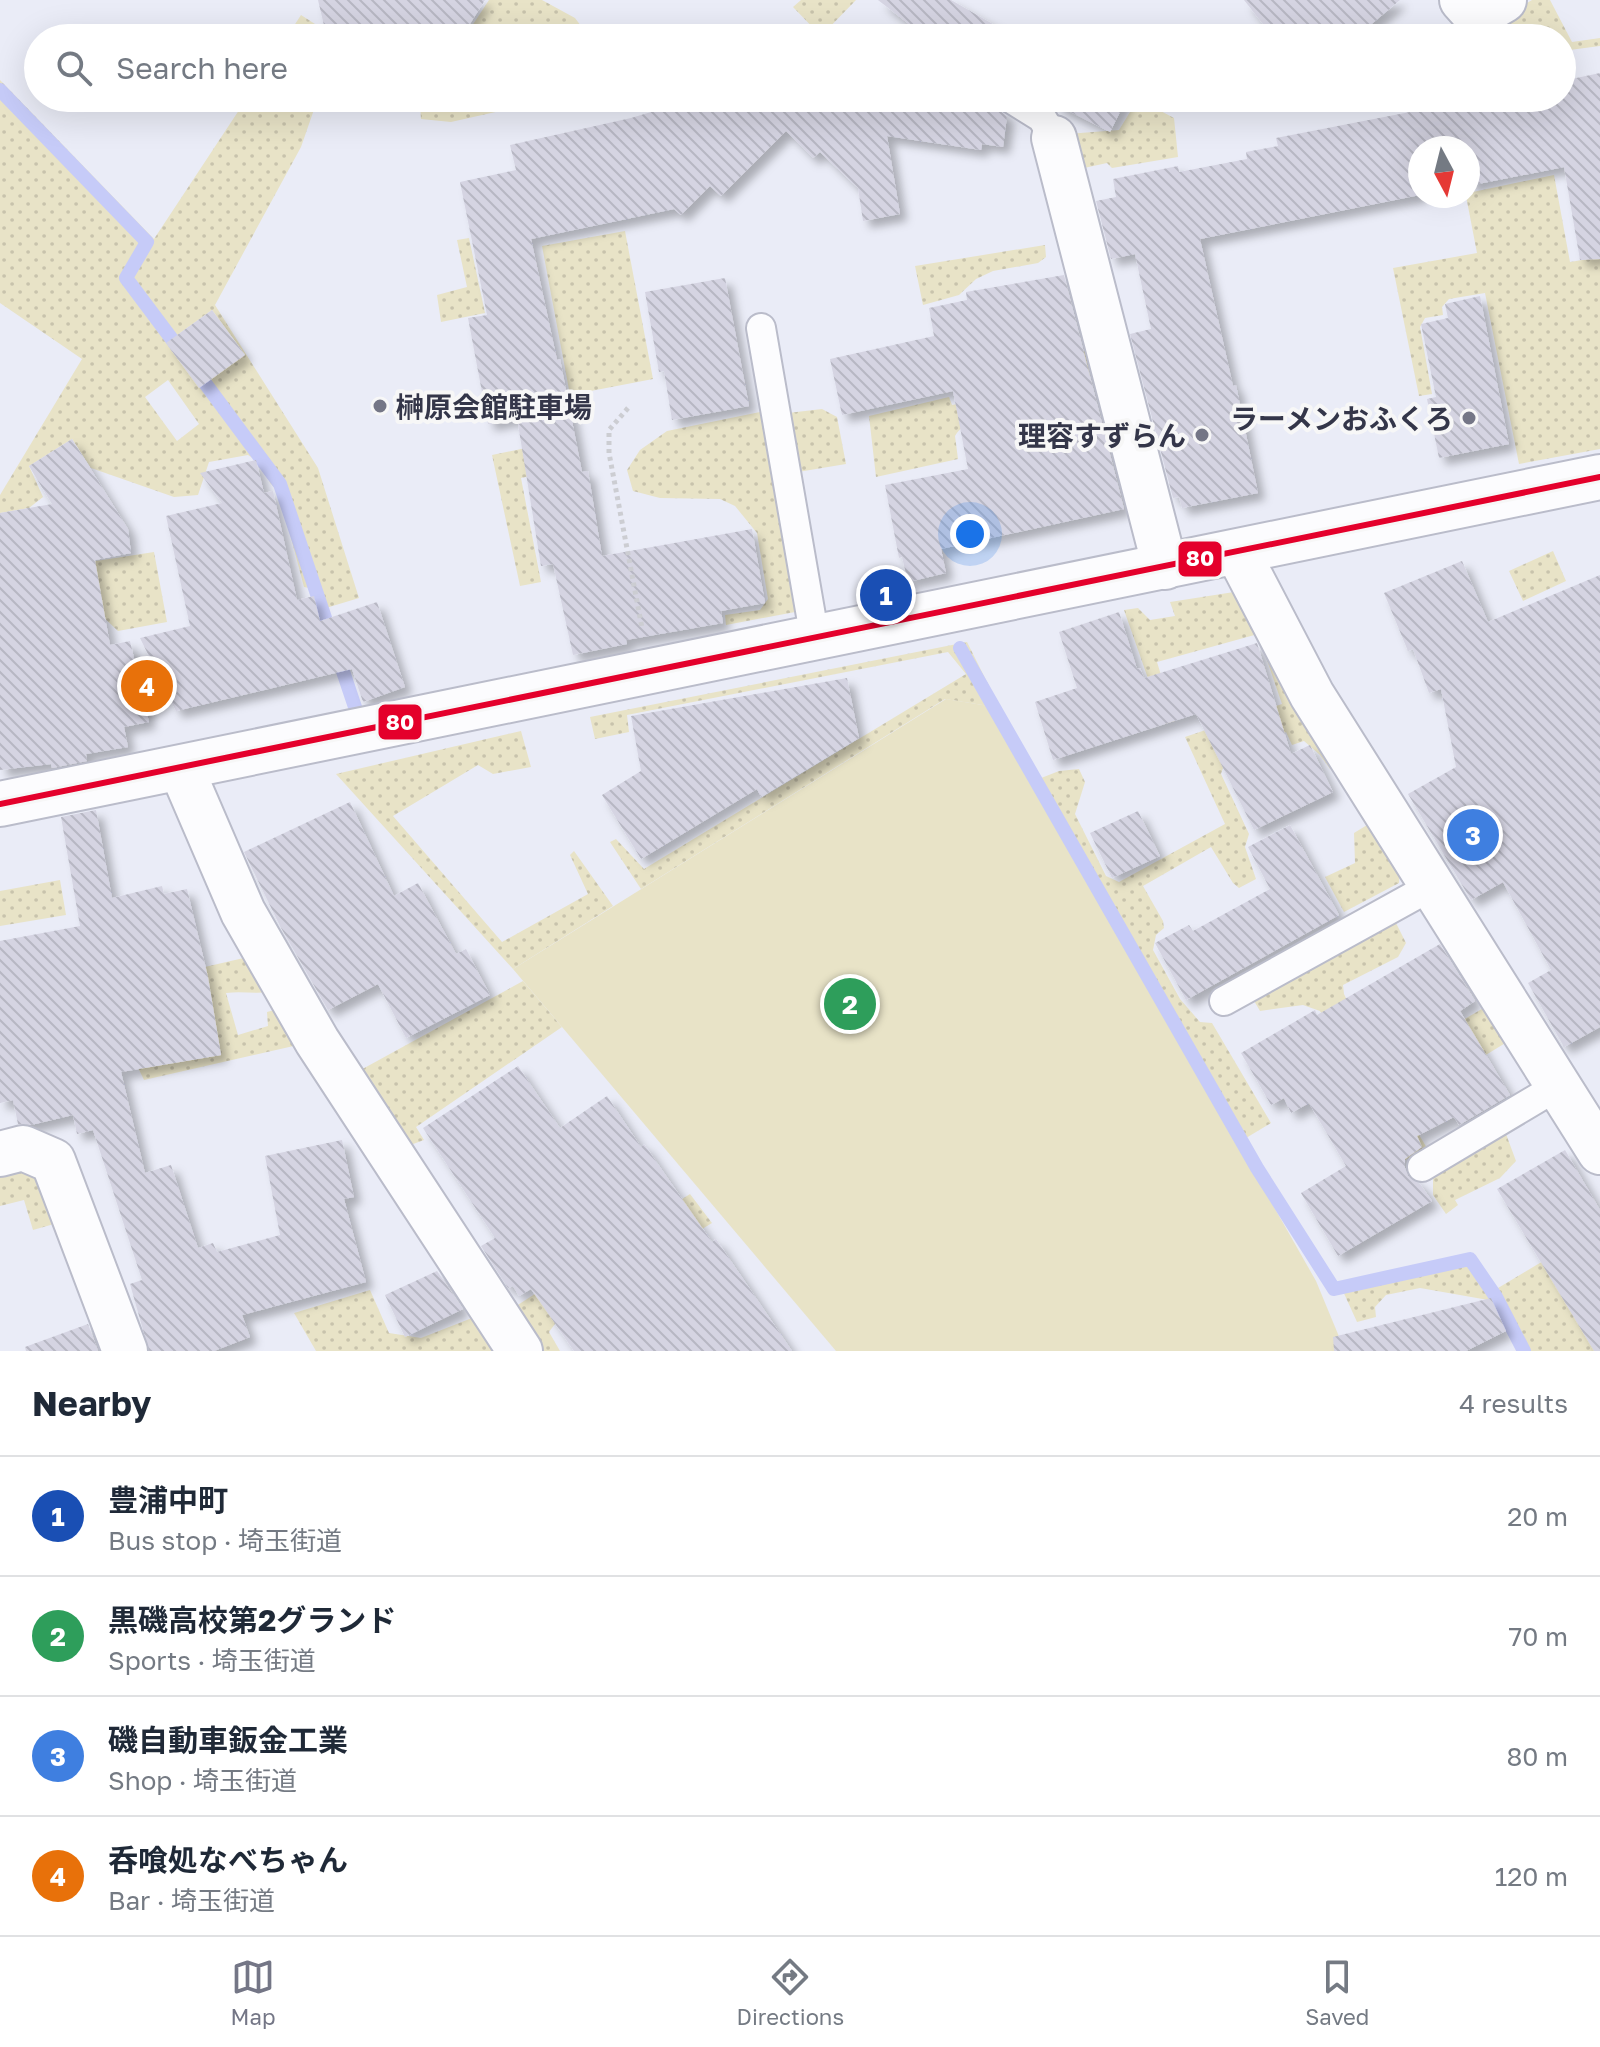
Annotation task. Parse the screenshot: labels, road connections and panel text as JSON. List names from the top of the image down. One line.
{"places":["榊原会館駐車場","ラーメンおふくろ","理容すずらん"],"lines":["transit line 80"],"north":"bottom","page":{"search":"Search here","pins":["1","4","3","2"],"heading":["Nearby","4 results"],"list":[{"mark":"1","name":"豊浦中町","note":"Bus stop · 埼玉街道","value":"20 m"},{"mark":"2","name":"黒磯高校第2グランド","note":"Sports · 埼玉街道","value":"70 m"},{"mark":"3","name":"磯自動車鈑金工業","note":"Shop · 埼玉街道","value":"80 m"},{"mark":"4","name":"呑喰処なべちゃん","note":"Bar · 埼玉街道","value":"120 m"}],"nav":["Map","Directions","Saved"]}}
